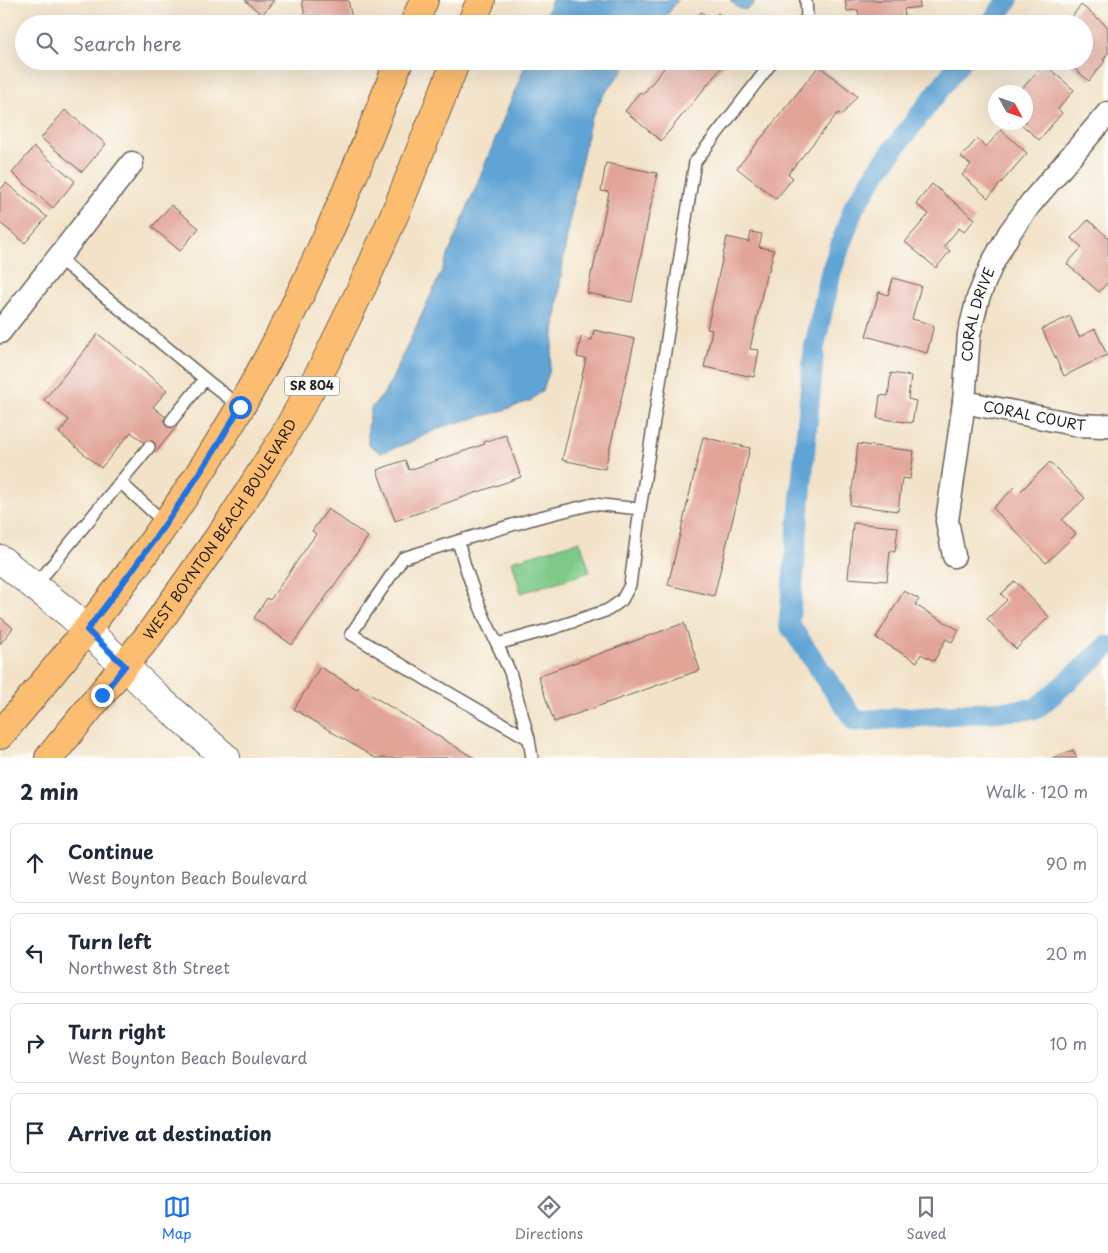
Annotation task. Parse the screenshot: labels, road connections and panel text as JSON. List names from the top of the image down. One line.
{"streets":{"main road":["SR 804","WEST BOYNTON BEACH BOULEVARD"],"street":["CORAL DRIVE","CORAL COURT"]},"crossings":[["CORAL DRIVE","CORAL COURT"]],"north":"bottom right","page":{"search":"Search here","heading":["2 min","Walk · 120 m"],"list":[["Continue","West Boynton Beach Boulevard","90 m"],["Turn left","Northwest 8th Street","20 m"],["Turn right","West Boynton Beach Boulevard","10 m"],"Arrive at destination"],"nav":["Map","Directions","Saved"]}}
